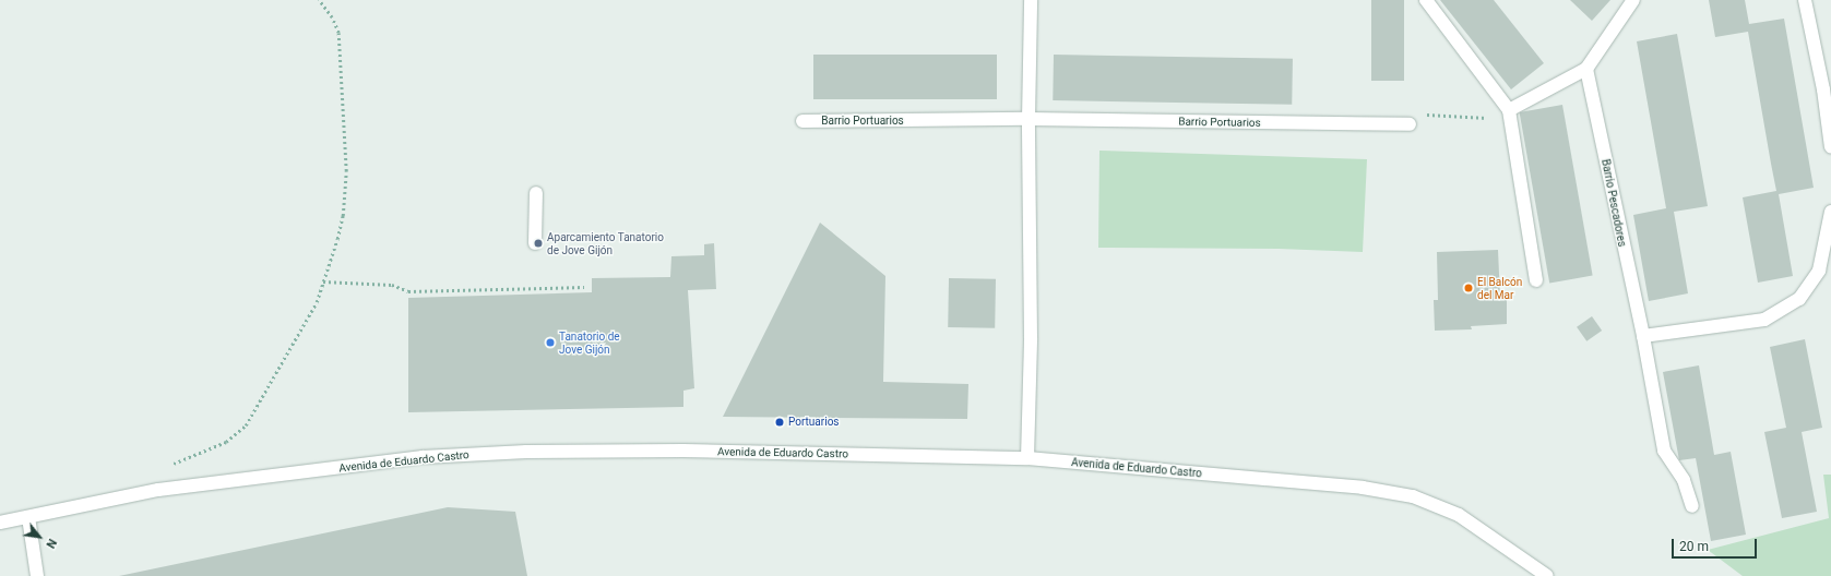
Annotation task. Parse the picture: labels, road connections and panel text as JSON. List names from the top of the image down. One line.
{"streets":{"street":["Barrio Portuarios","Barrio Pescadores","Avenida de Eduardo Castro"]},"places":["Aparcamiento Tanatorio de Jove Gijón","El Balcón del Mar","Tanatorio de Jove Gijón","Portuarios"],"scale_bar":"20 m","north":"bottom right"}
